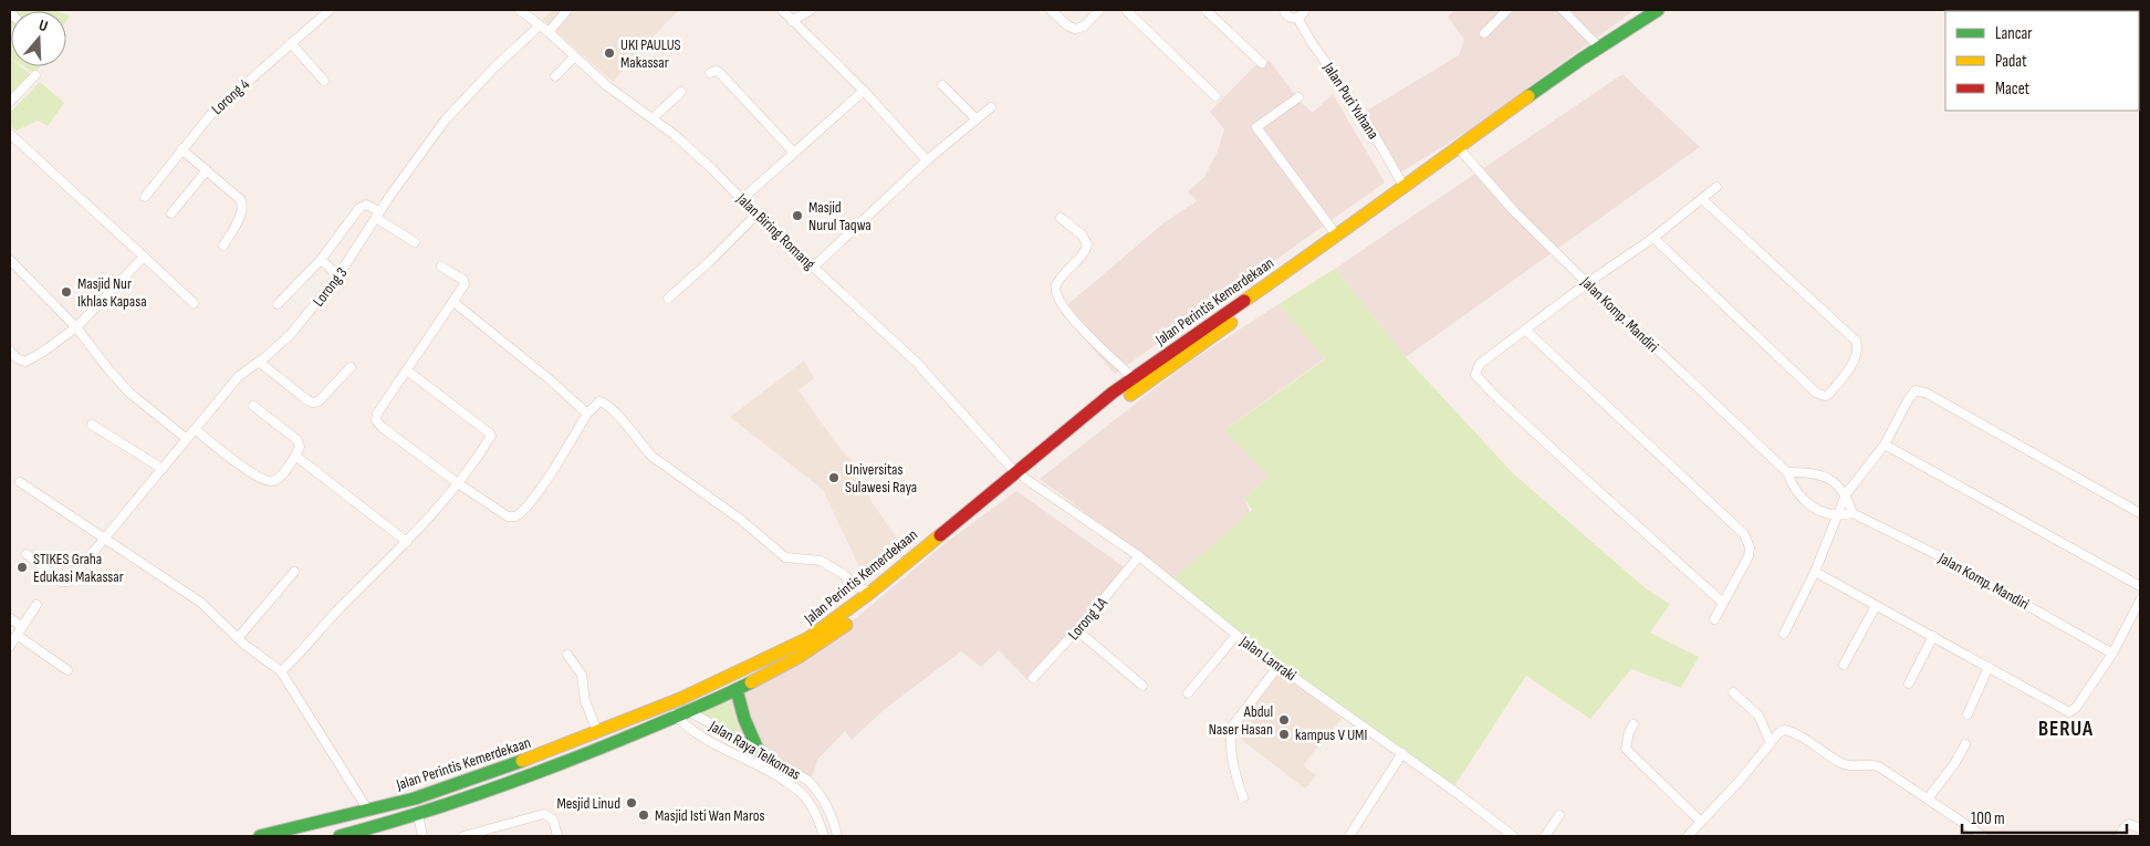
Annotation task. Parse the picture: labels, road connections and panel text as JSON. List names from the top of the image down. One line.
{"streets":{"highway":["Jalan Perintis Kemerdekaan"],"street":["Lorong 4","Jalan Puri Yuhana","Jalan Biring Romang","Lorong 3","Jalan Komp. Mandiri","Lorong 1A","Jalan Lanraki","Jalan Raya Telkomas"]},"crossings":[["Jalan Puri Yuhana","Jalan Perintis Kemerdekaan"],["Jalan Biring Romang","Lorong 3"],["Jalan Biring Romang","Jalan Perintis Kemerdekaan"],["Jalan Biring Romang","Jalan Lanraki"],["Jalan Perintis Kemerdekaan","Jalan Komp. Mandiri"],["Jalan Perintis Kemerdekaan","Jalan Lanraki"],["Jalan Perintis Kemerdekaan","Jalan Raya Telkomas"],["Lorong 1A","Jalan Lanraki"]],"districts":["BERUA"],"places":["UKI PAULUS Makassar","Masjid Nurul Taqwa","Masjid Nur Ikhlas Kapasa","Universitas Sulawesi Raya","STIKES Graha Edukasi Makassar","Abdul Naser Hasan","kampus V UMI","Mesjid Linud","Masjid Isti Wan Maros"],"legend":["Lancar","Padat","Macet"],"scale_bar":"100 m","north":"top"}
